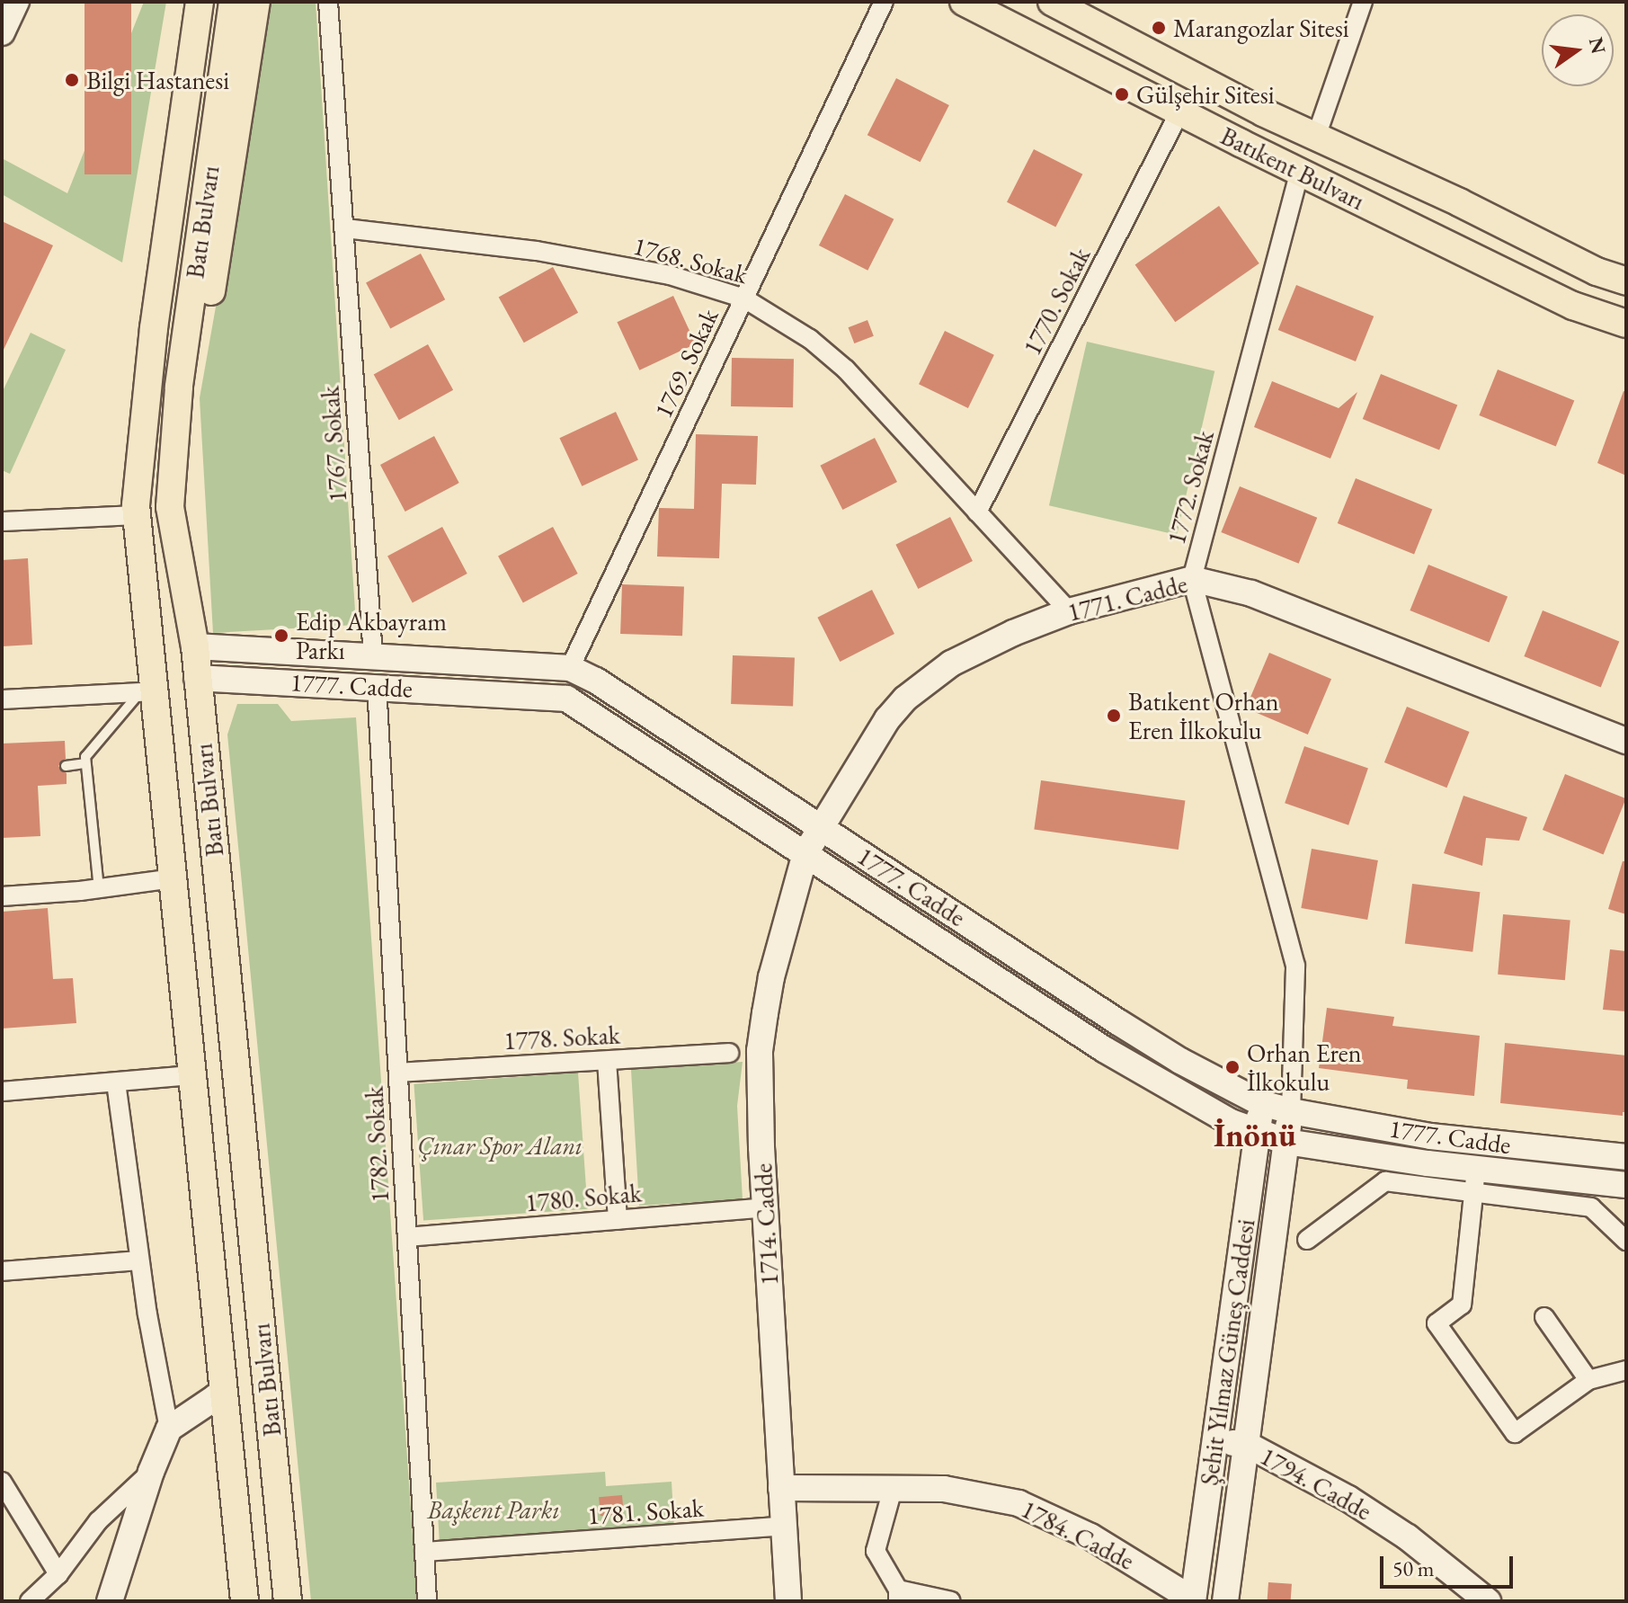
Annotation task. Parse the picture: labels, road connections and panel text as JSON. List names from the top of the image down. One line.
{"streets":{"main road":["Batıkent Bulvarı","Batı Bulvarı","1771. Cadde","1777. Cadde","1714. Cadde","Şehit Yılmaz Güneş Caddesi","1794. Cadde","1784. Cadde"],"street":["1768. Sokak","1770. Sokak","1769. Sokak","1767. Sokak","1772. Sokak","1778. Sokak","1782. Sokak","1780. Sokak","1781. Sokak"]},"crossings":[["Batıkent Bulvarı","1770. Sokak"],["Batıkent Bulvarı","1772. Sokak"],["Batı Bulvarı","1777. Cadde"],["1768. Sokak","1770. Sokak"],["1768. Sokak","1769. Sokak"],["1768. Sokak","1767. Sokak"],["1768. Sokak","1771. Cadde"],["1769. Sokak","1777. Cadde"],["1767. Sokak","1777. Cadde"],["1772. Sokak","1771. Cadde"],["1772. Sokak","1777. Cadde"],["1772. Sokak","Şehit Yılmaz Güneş Caddesi"],["1771. Cadde","1777. Cadde"],["1771. Cadde","1714. Cadde"],["1777. Cadde","1782. Sokak"],["1777. Cadde","1714. Cadde"],["1777. Cadde","Şehit Yılmaz Güneş Caddesi"],["1778. Sokak","1782. Sokak"],["1782. Sokak","1780. Sokak"],["1782. Sokak","1781. Sokak"],["1780. Sokak","1714. Cadde"],["1714. Cadde","1781. Sokak"],["1714. Cadde","1784. Cadde"],["Şehit Yılmaz Güneş Caddesi","1794. Cadde"],["Şehit Yılmaz Güneş Caddesi","1784. Cadde"]],"districts":["İnönü"],"parks":["Çınar Spor Alanı","Başkent Parkı"],"places":["Marangozlar Sitesi","Bilgi Hastanesi","Gülşehir Sitesi","Edip Akbayram Parkı","Batıkent Orhan Eren İlkokulu","Orhan Eren İlkokulu"],"scale_bar":"50 m","north":"right"}
